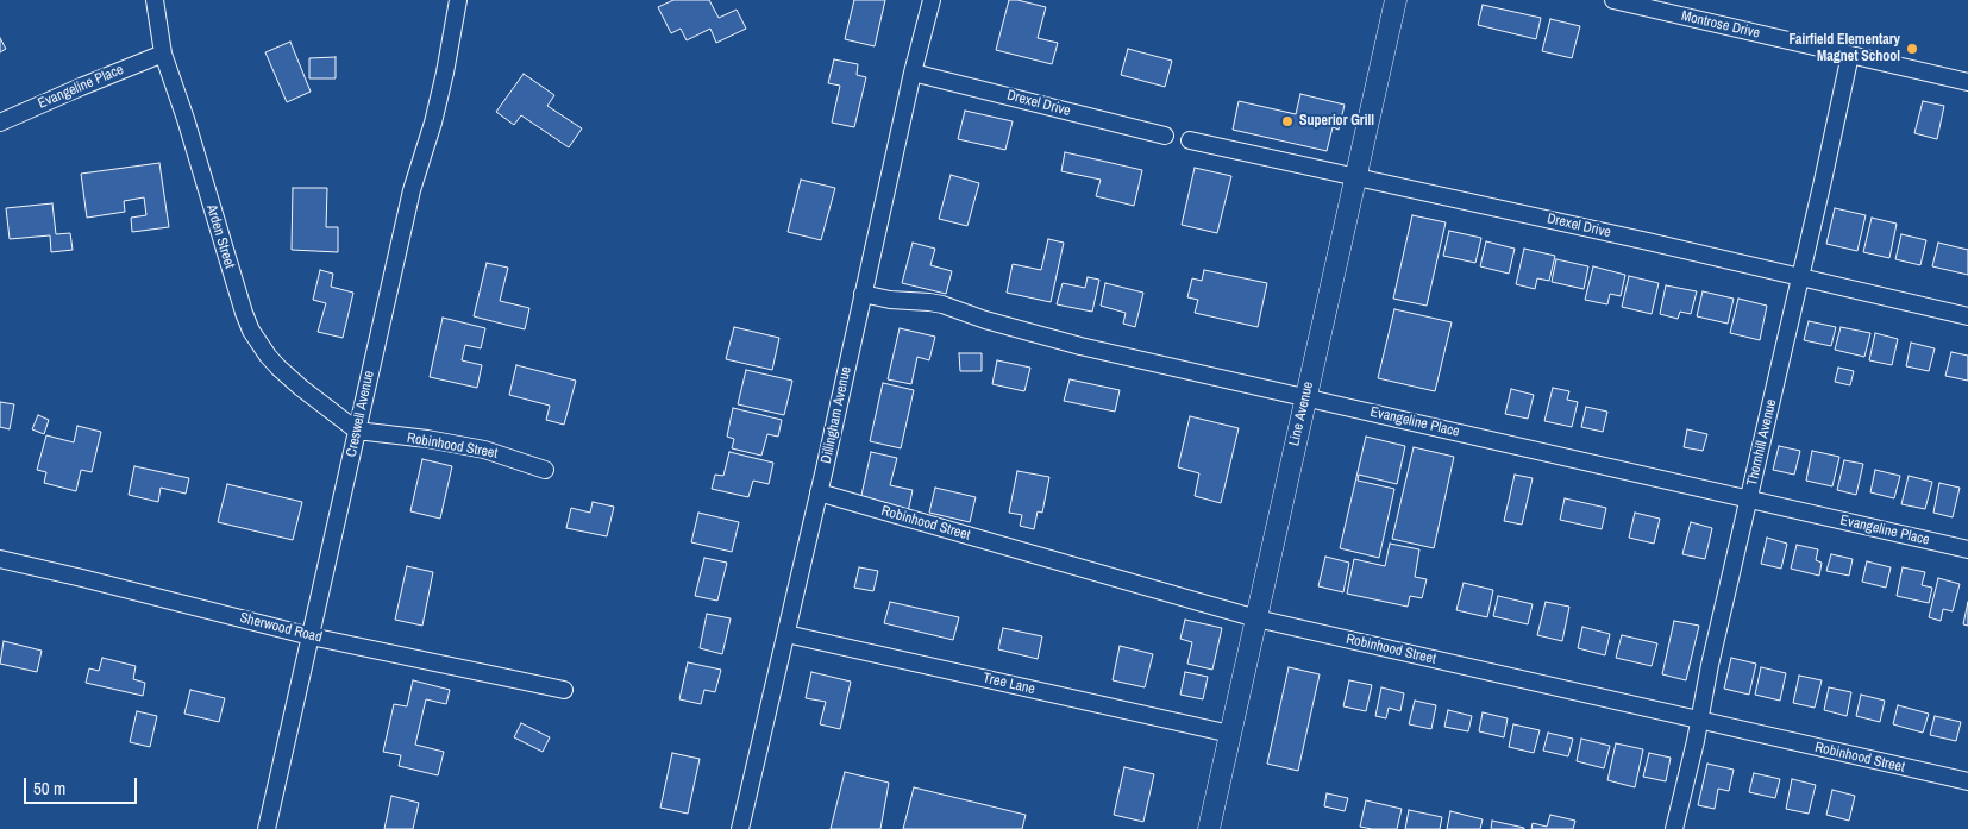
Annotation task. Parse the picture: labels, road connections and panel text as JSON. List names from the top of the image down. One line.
{"streets":{"main road":["Line Avenue"],"street":["Montrose Drive","Evangeline Place","Drexel Drive","Arden Street","Creswell Avenue","Dillingham Avenue","Thornhill Avenue","Robinhood Street","Sherwood Road","Tree Lane"]},"crossings":[["Montrose Drive","Thornhill Avenue"],["Evangeline Place","Arden Street"],["Evangeline Place","Line Avenue"],["Evangeline Place","Dillingham Avenue"],["Evangeline Place","Thornhill Avenue"],["Drexel Drive","Line Avenue"],["Drexel Drive","Dillingham Avenue"],["Drexel Drive","Thornhill Avenue"],["Arden Street","Creswell Avenue"],["Arden Street","Robinhood Street"],["Creswell Avenue","Robinhood Street"],["Creswell Avenue","Sherwood Road"],["Line Avenue","Robinhood Street"],["Line Avenue","Tree Lane"],["Dillingham Avenue","Robinhood Street"],["Dillingham Avenue","Tree Lane"],["Thornhill Avenue","Robinhood Street"]],"places":["Fairfield Elementary Magnet School","Superior Grill"],"scale_bar":"50 m"}
